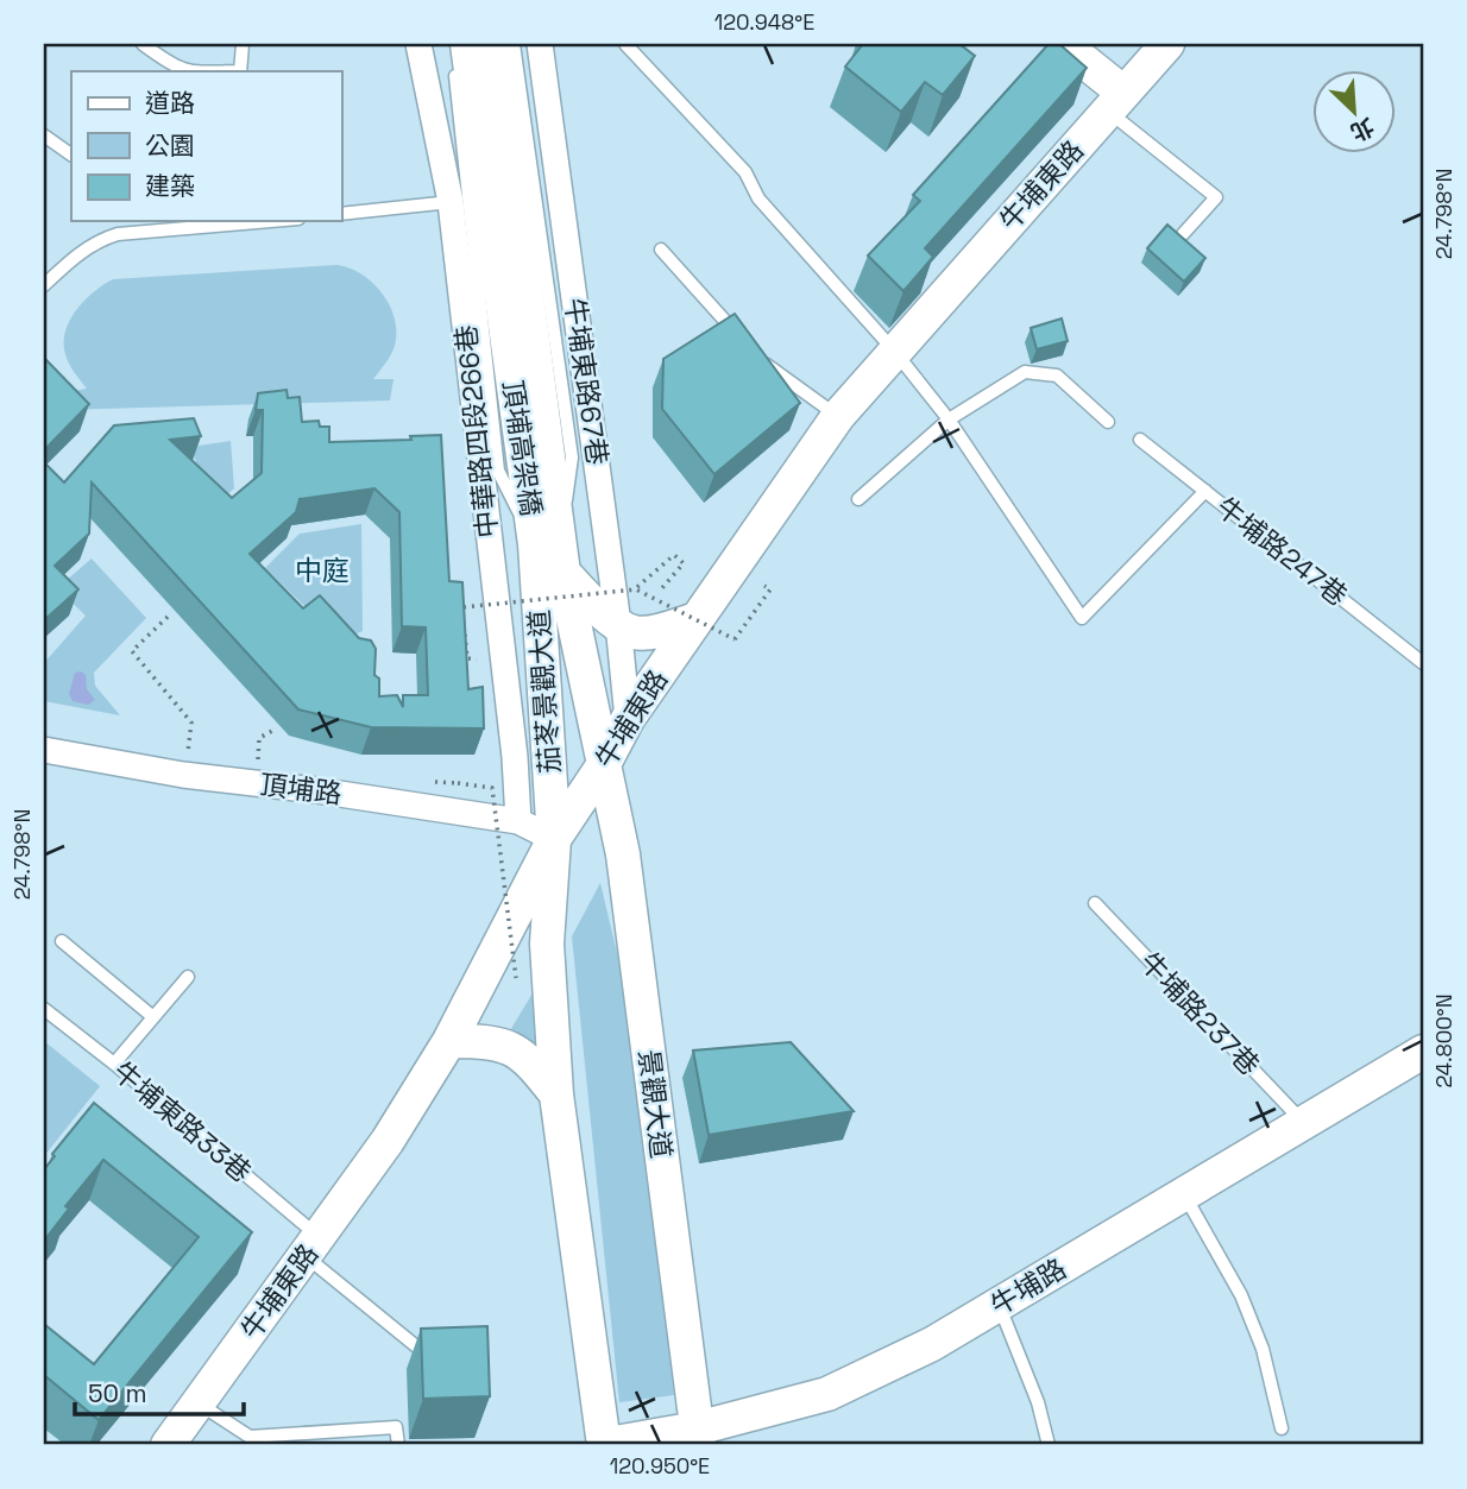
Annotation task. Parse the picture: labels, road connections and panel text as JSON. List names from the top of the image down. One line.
{"streets":{"street":["牛埔東路","牛埔東路67巷","中華路四段266巷","頂埔高架橋","茄苳景觀大道","頂埔路","景觀大道","牛埔路"],"lane":["牛埔路247巷","牛埔路237巷","牛埔東路33巷"]},"crossings":[["牛埔東路","牛埔東路67巷"],["牛埔東路","茄苳景觀大道"],["牛埔東路","頂埔路"],["牛埔東路","景觀大道"],["牛埔東路","牛埔東路33巷"],["中華路四段266巷","頂埔路"],["頂埔高架橋","茄苳景觀大道"],["茄苳景觀大道","頂埔路"],["茄苳景觀大道","景觀大道"],["牛埔路237巷","牛埔路"],["景觀大道","牛埔路"]],"parks":["中庭"],"legend":["道路","公園","建築"],"scale_bar":"50 m","north":"bottom right","coordinates":["120.948°E","24.798°N","24.800°N","120.950°E"]}
